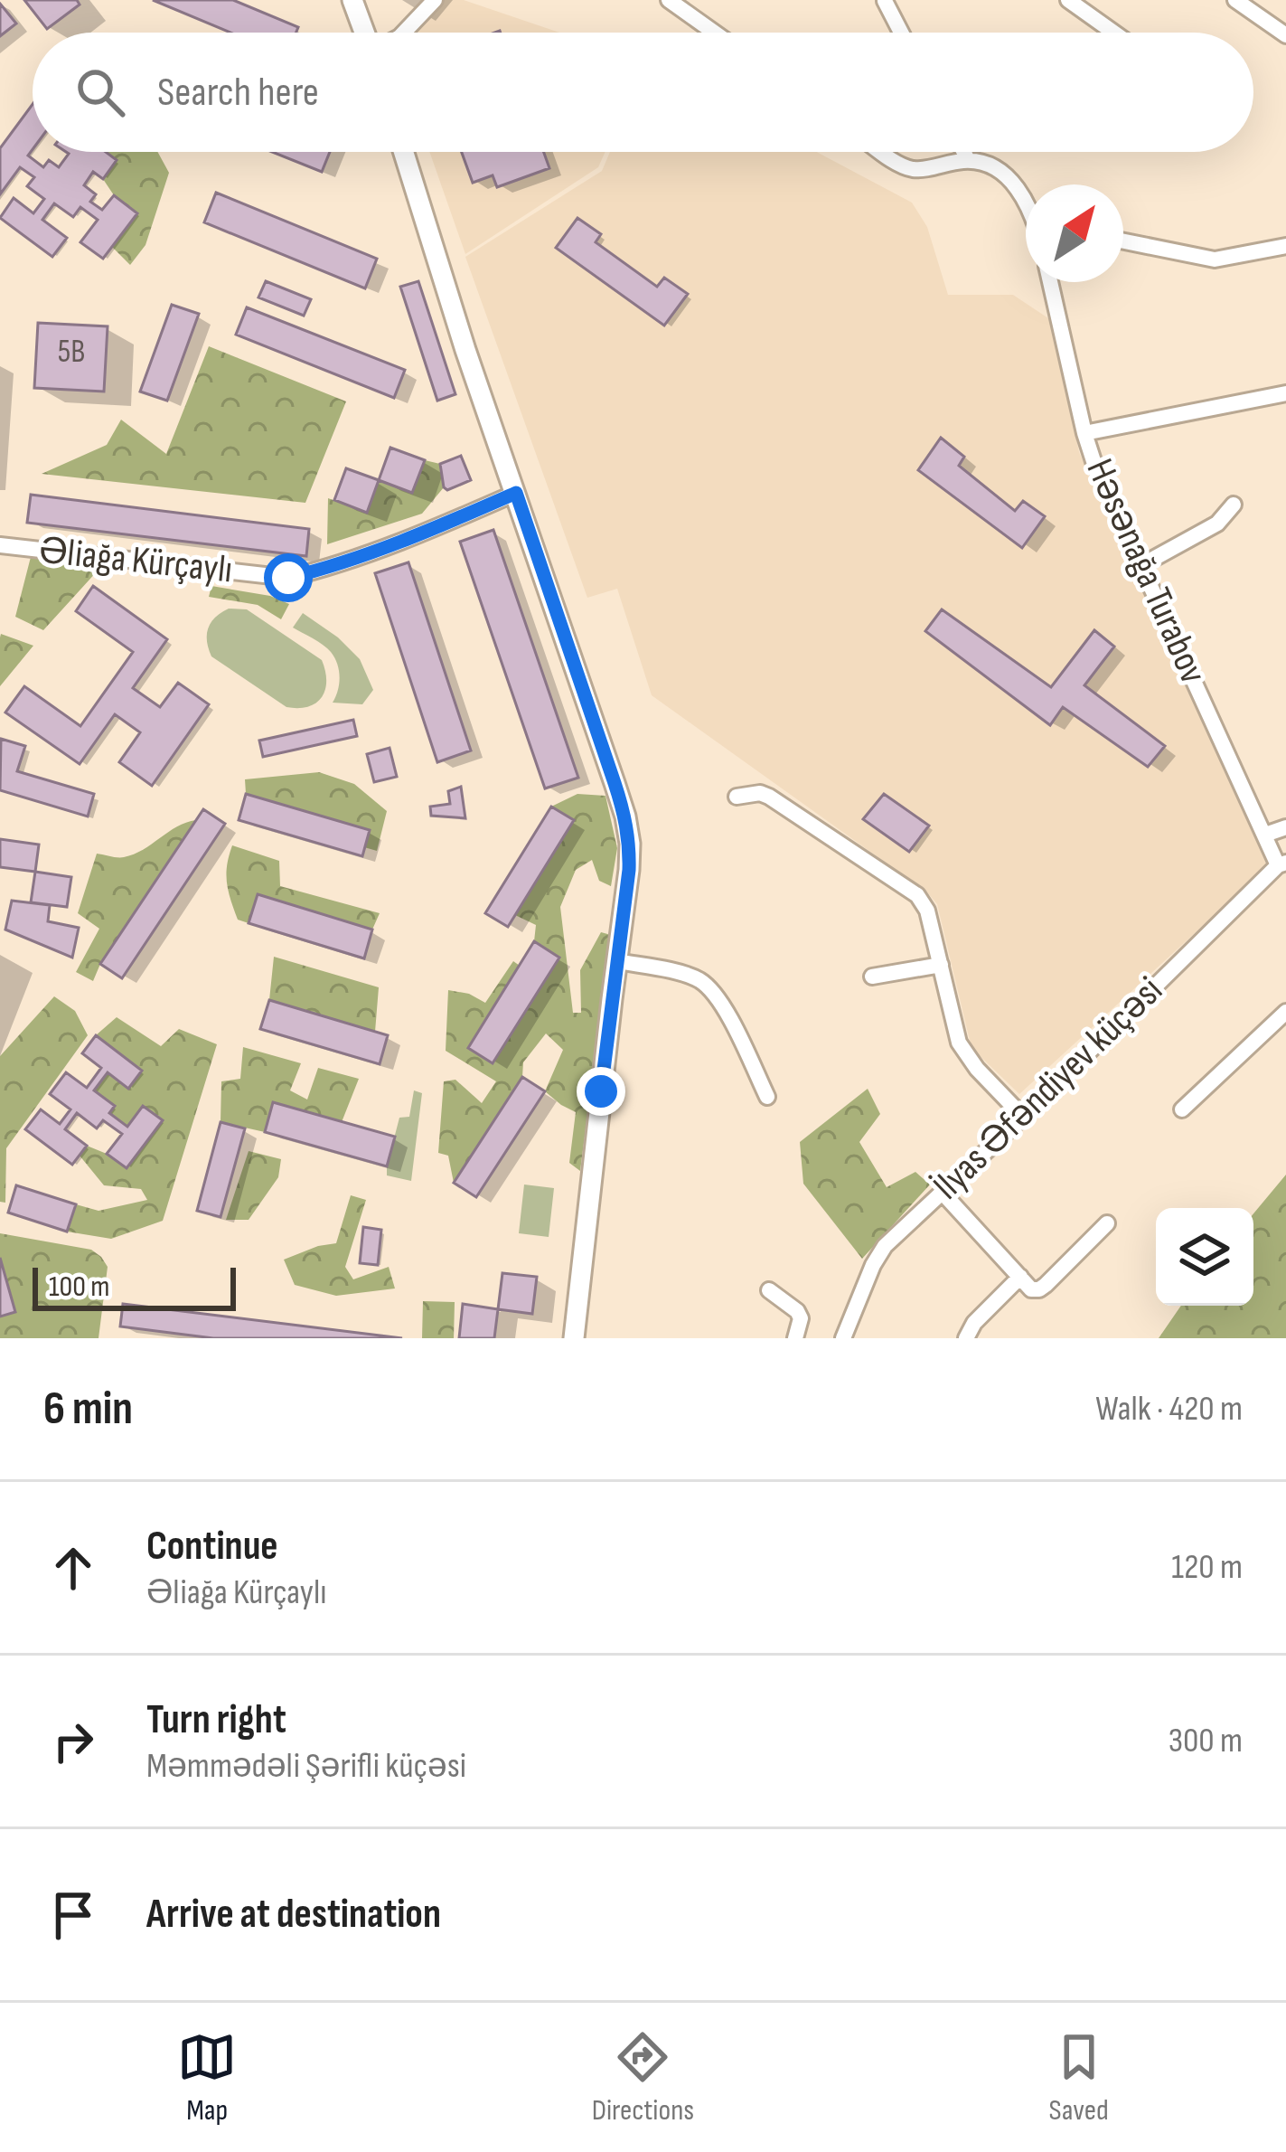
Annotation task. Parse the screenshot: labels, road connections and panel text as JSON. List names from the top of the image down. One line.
{"streets":{"street":["Əliağa Kürçaylı","Həsənağa Turabov","İlyas Əfəndiyev küçəsi"]},"crossings":[["Həsənağa Turabov","İlyas Əfəndiyev küçəsi"]],"house_numbers":["5B"],"scale_bar":"100 m","north":"top right","page":{"search":"Search here","scale":"100 m","heading":["6 min","Walk · 420 m"],"list":[["Continue","Əliağa Kürçaylı","120 m"],["Turn right","Məmmədəli Şərifli küçəsi","300 m"],"Arrive at destination"],"nav":["Map","Directions","Saved"]}}
